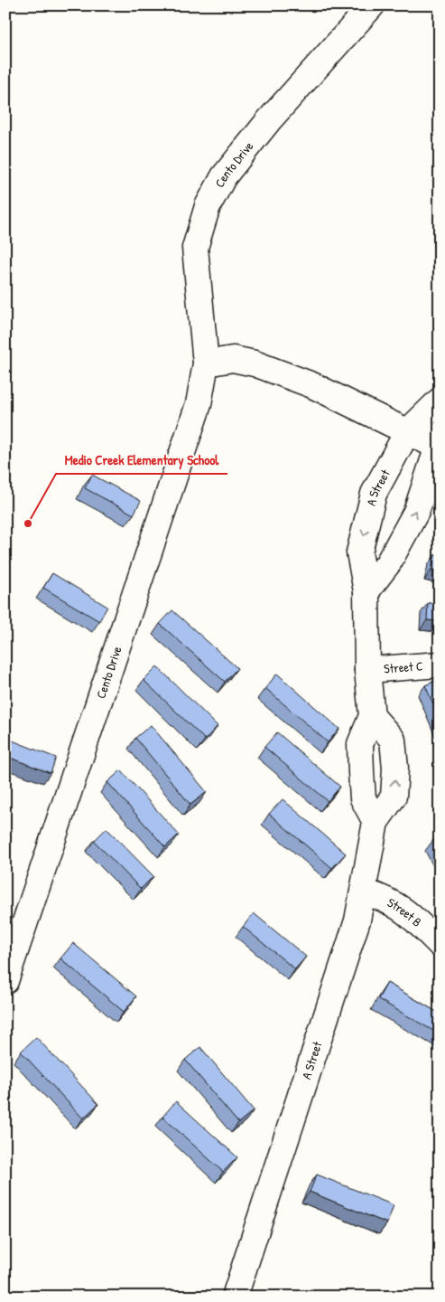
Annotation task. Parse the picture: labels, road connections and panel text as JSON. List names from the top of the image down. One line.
{"streets":{"street":["Cento Drive","A Street","Street C","Street B"]},"crossings":[["A Street","Street C"],["A Street","Street B"]],"places":["Medio Creek Elementary School"]}
